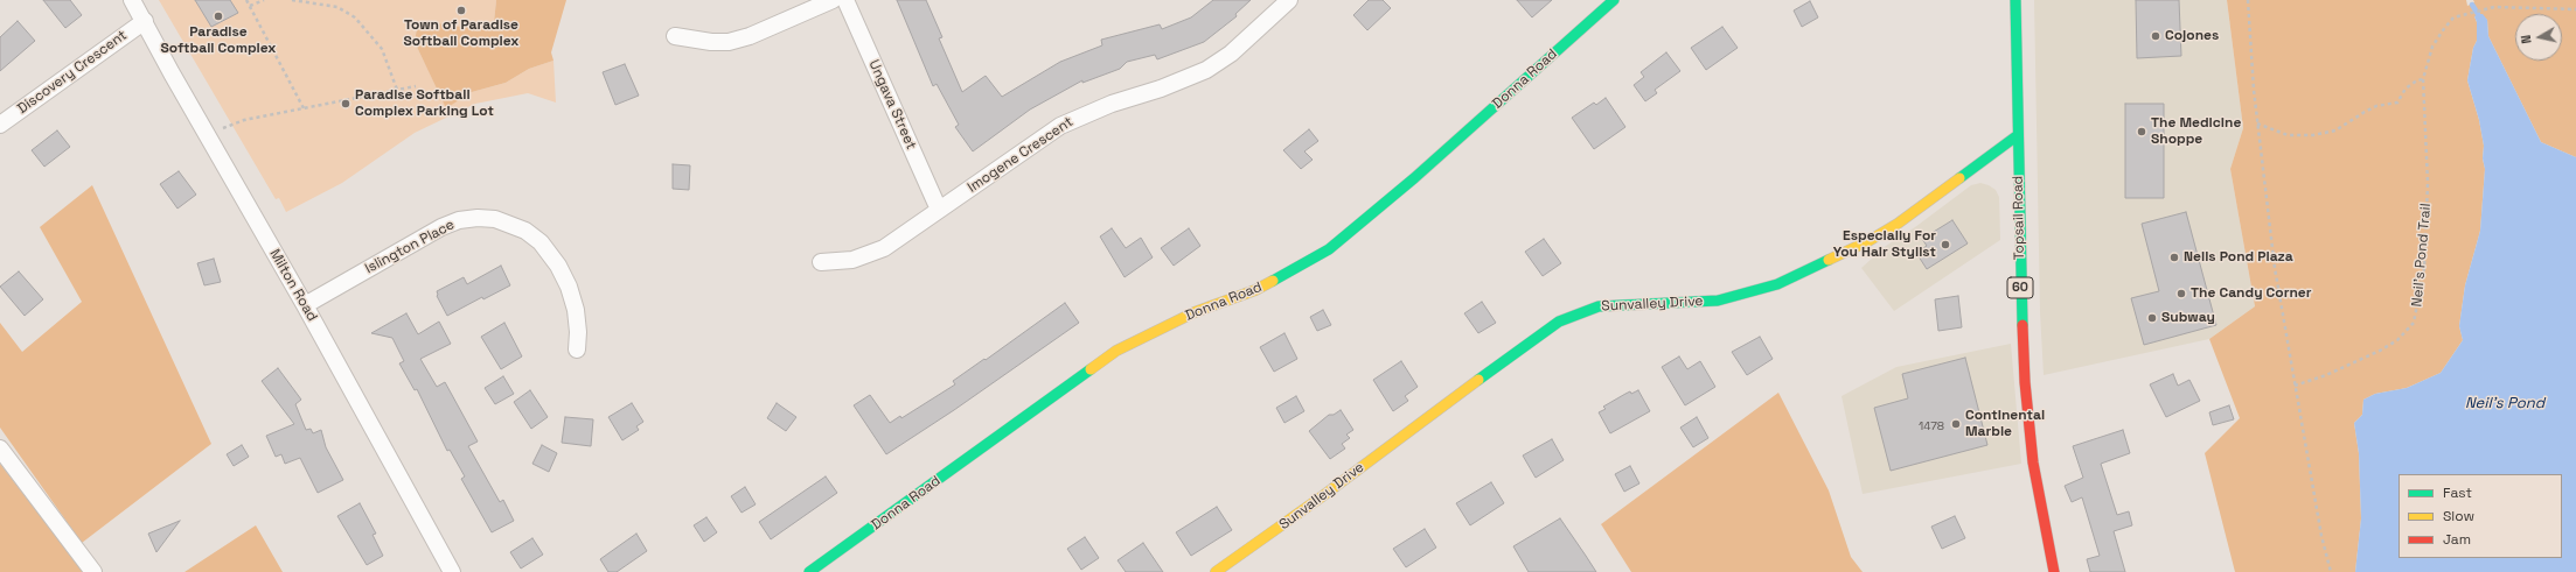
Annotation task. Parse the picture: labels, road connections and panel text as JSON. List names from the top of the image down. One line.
{"streets":{"street":["Discovery Crescent","Donna Road","Ungava Street","Imogene Crescent","Topsail Road","Islington Place","Milton Road","60","Sunvalley Drive"],"path":["Neil's Pond Trail"]},"crossings":[["Discovery Crescent","Milton Road"],["Ungava Street","Imogene Crescent"],["Topsail Road","Sunvalley Drive"],["Islington Place","Milton Road"]],"water":["Neil's Pond"],"places":["Town of Paradise Softball Complex","Paradise Softball Complex","Cojones","Paradise Softball Complex Parking Lot","The Medicine Shoppe","Especially For You Hair Stylist","Neils Pond Plaza","The Candy Corner","Subway","Continental Marble"],"house_numbers":["1478"],"legend":["Fast","Slow","Jam"],"north":"left"}
